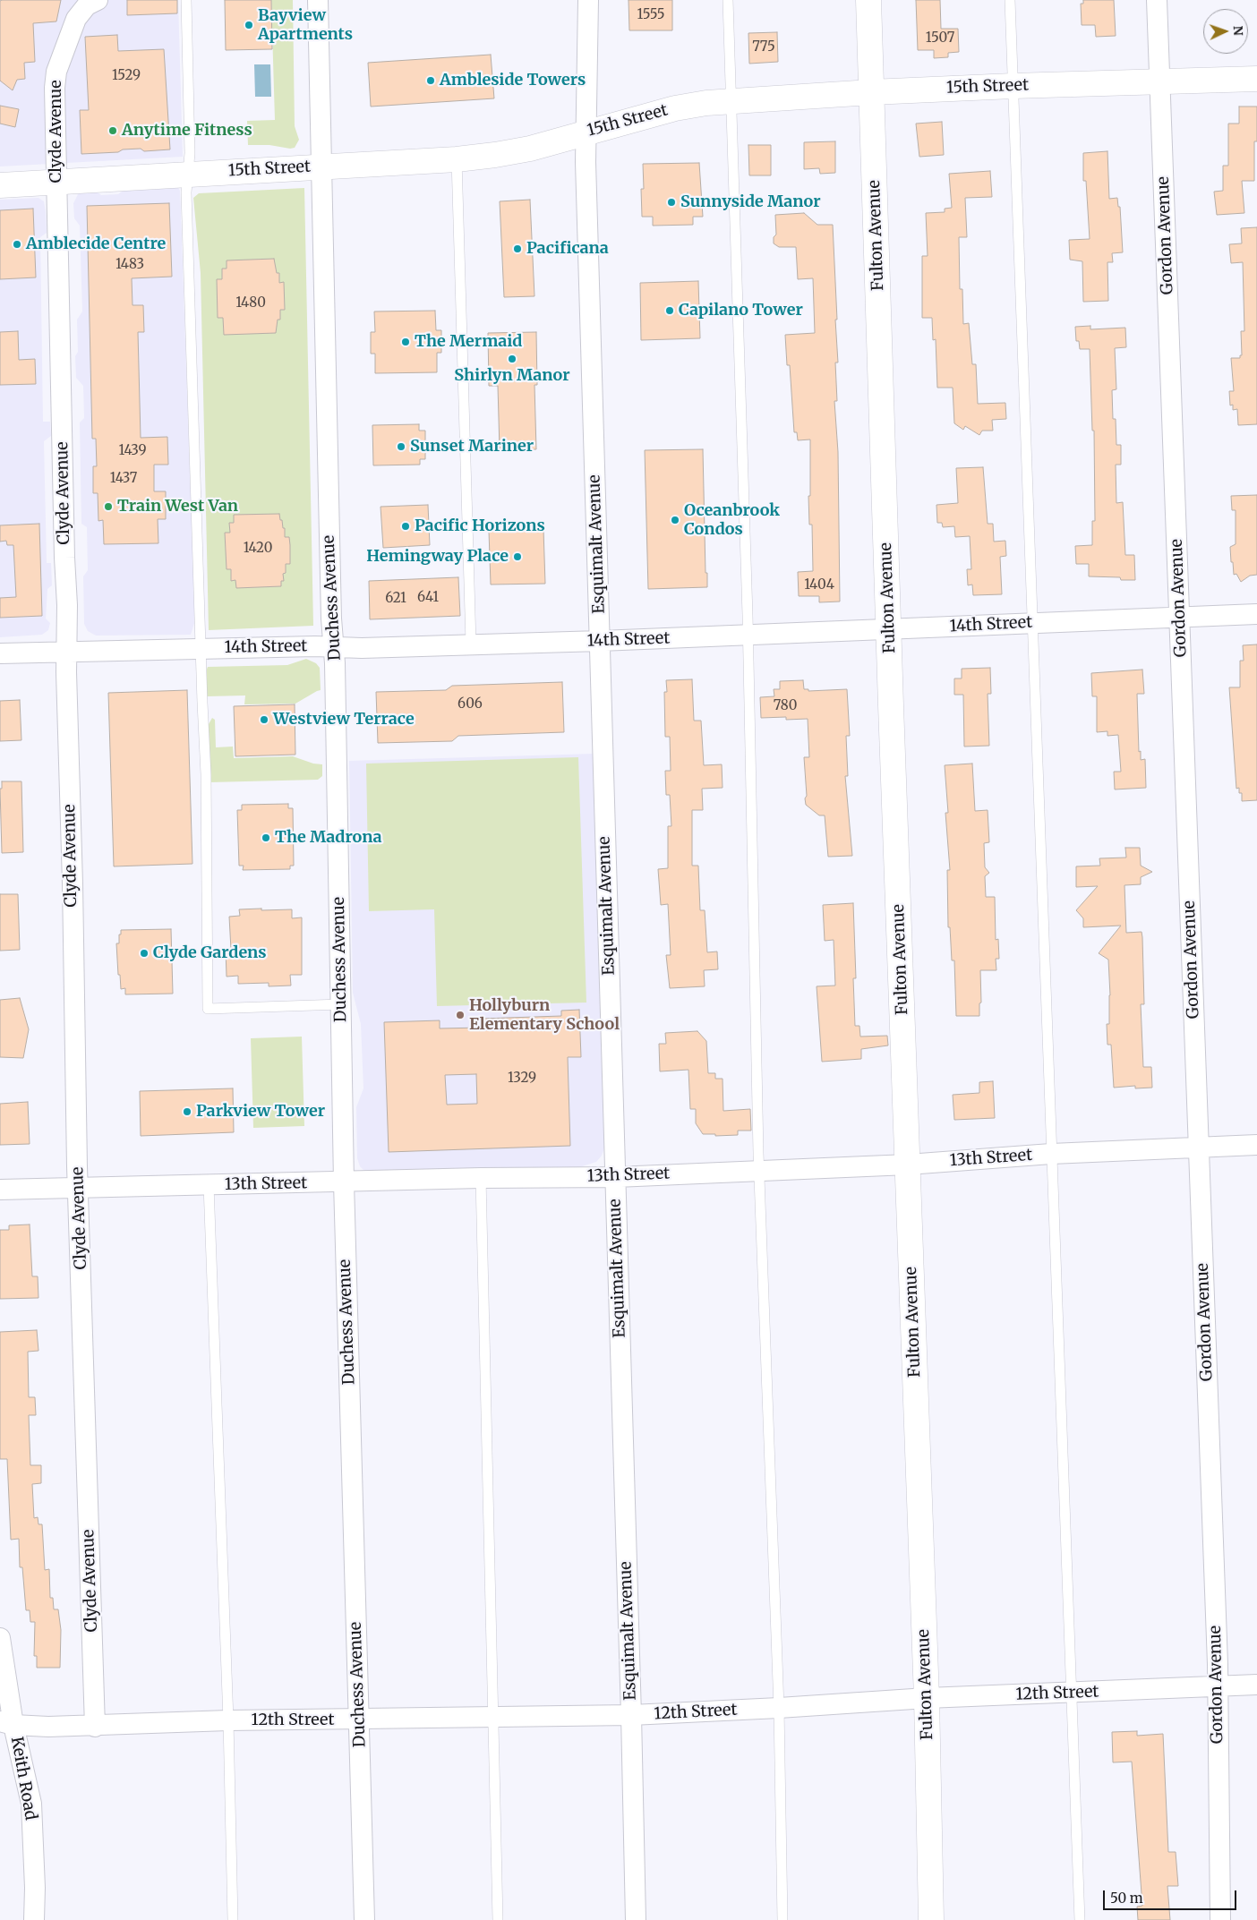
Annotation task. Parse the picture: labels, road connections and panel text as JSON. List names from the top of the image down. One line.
{"streets":{"street":["15th Street","Clyde Avenue","Fulton Avenue","Gordon Avenue","Esquimalt Avenue","Duchess Avenue","14th Street","13th Street","12th Street","Keith Road"]},"crossings":[["15th Street","Clyde Avenue"],["15th Street","Fulton Avenue"],["15th Street","Gordon Avenue"],["15th Street","Esquimalt Avenue"],["15th Street","Duchess Avenue"],["Clyde Avenue","14th Street"],["Clyde Avenue","13th Street"],["Clyde Avenue","12th Street"],["Fulton Avenue","14th Street"],["Fulton Avenue","13th Street"],["Fulton Avenue","12th Street"],["Gordon Avenue","14th Street"],["Gordon Avenue","13th Street"],["Gordon Avenue","12th Street"],["Esquimalt Avenue","14th Street"],["Esquimalt Avenue","13th Street"],["Esquimalt Avenue","12th Street"],["Duchess Avenue","14th Street"],["Duchess Avenue","13th Street"],["Duchess Avenue","12th Street"],["12th Street","Keith Road"]],"places":["Bayview Apartments","Ambleside Towers","Anytime Fitness","Sunnyside Manor","Amblecide Centre","Pacificana","Capilano Tower","The Mermaid","Shirlyn Manor","Sunset Mariner","Train West Van","Oceanbrook Condos","Pacific Horizons","Hemingway Place","Westview Terrace","The Madrona","Clyde Gardens","Hollyburn Elementary School","Parkview Tower"],"house_numbers":["1555","1507","775","1529","1483","1480","1439","1437","1420","1404","641","621","606","780","1329"],"scale_bar":"50 m","north":"right"}
